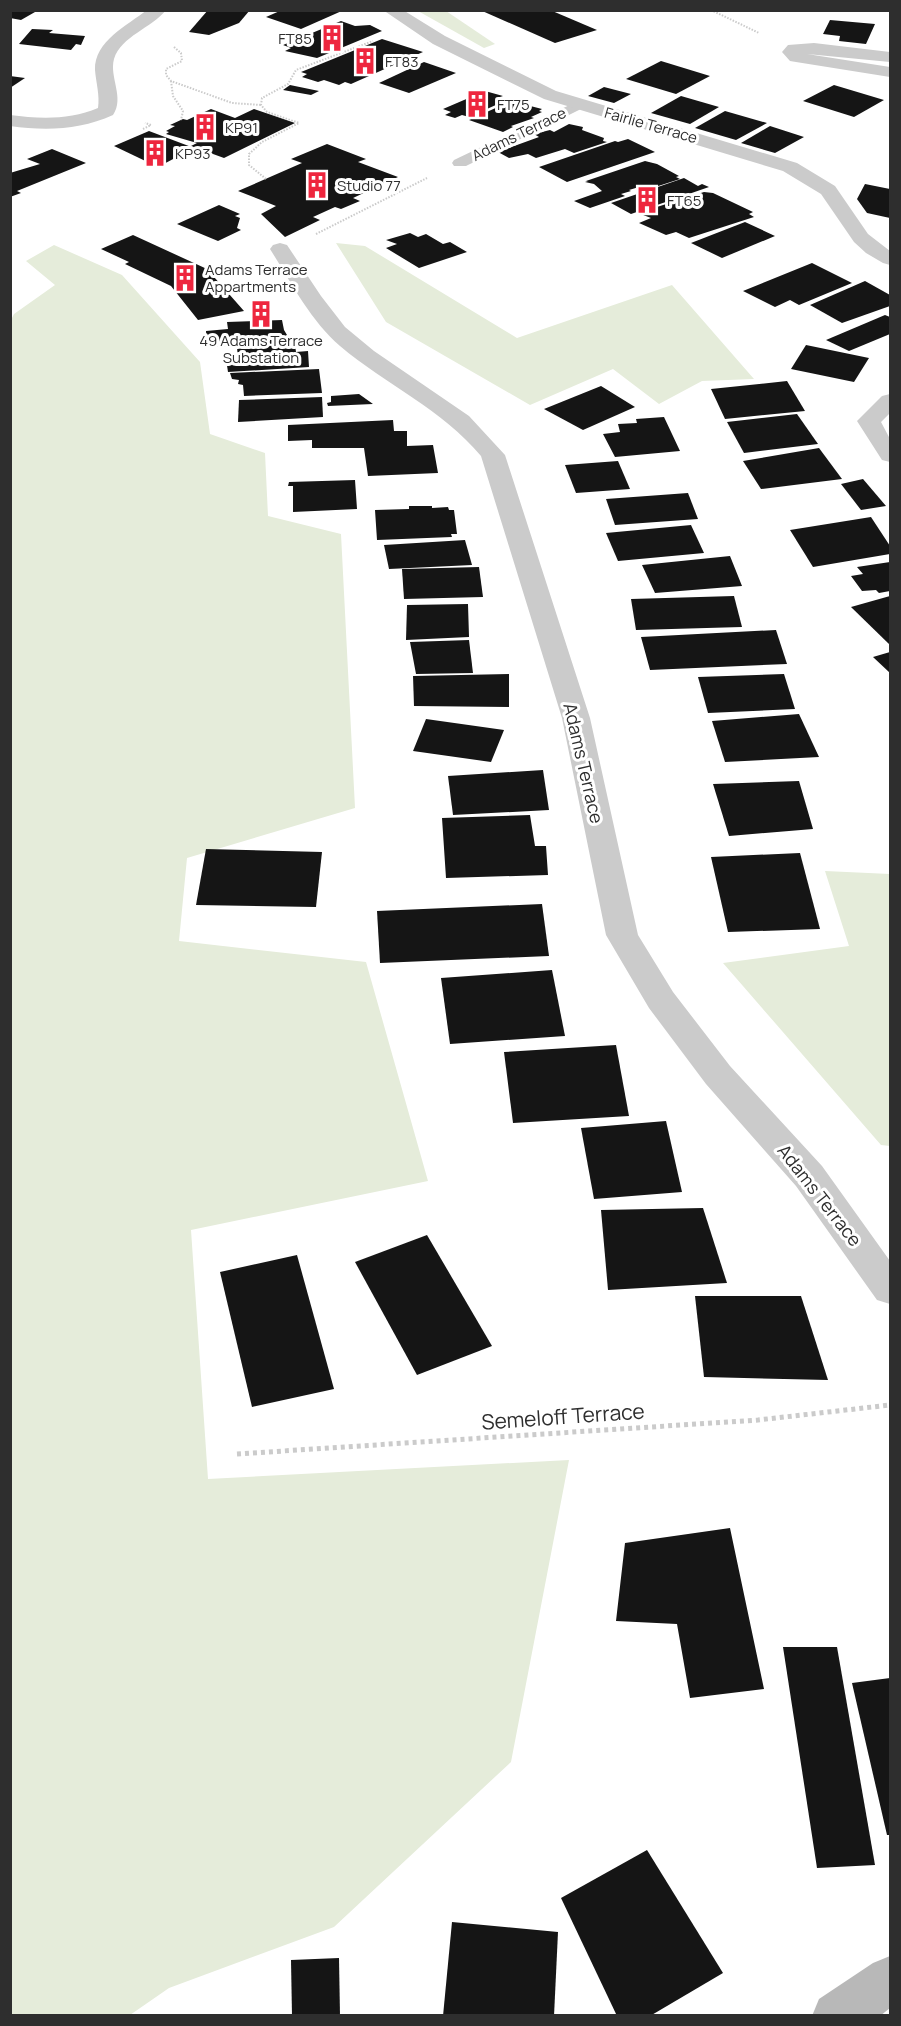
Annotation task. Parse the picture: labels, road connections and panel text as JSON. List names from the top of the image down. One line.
{"streets":{"street":["Fairlie Terrace","Adams Terrace"],"path":["Semeloff Terrace"]},"crossings":[["Fairlie Terrace","Adams Terrace"]],"places":{"building":["FT85","FT83","FT75","KP91","KP93","Studio 77","FT65","Adams Terrace Appartments","49 Adams Terrace Substation"]}}
